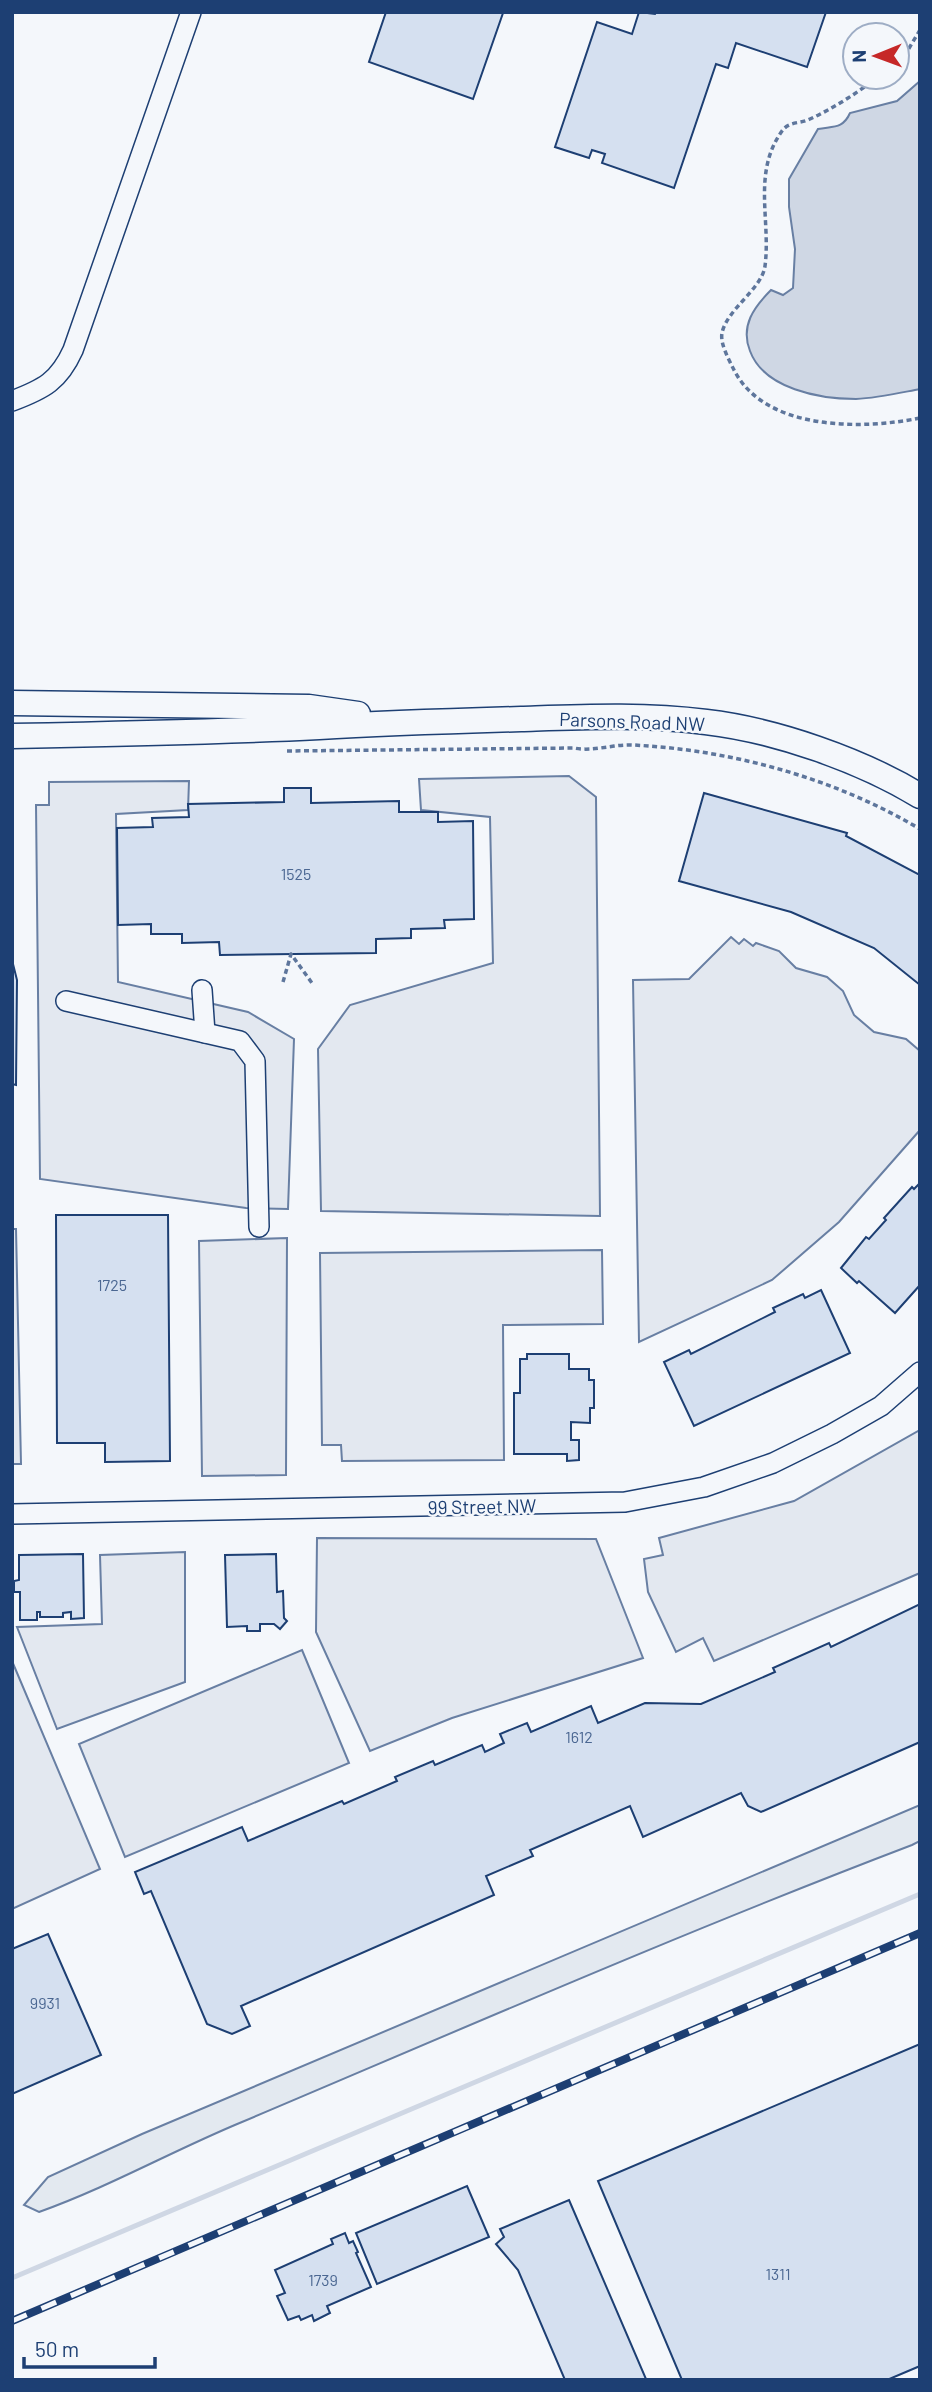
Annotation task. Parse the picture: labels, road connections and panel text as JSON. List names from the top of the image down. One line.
{"streets":{"main road":["Parsons Road NW"],"street":["99 Street NW"]},"house_numbers":["1525","1725","1612","9931","1311","1739"],"scale_bar":"50 m","north":"left"}
